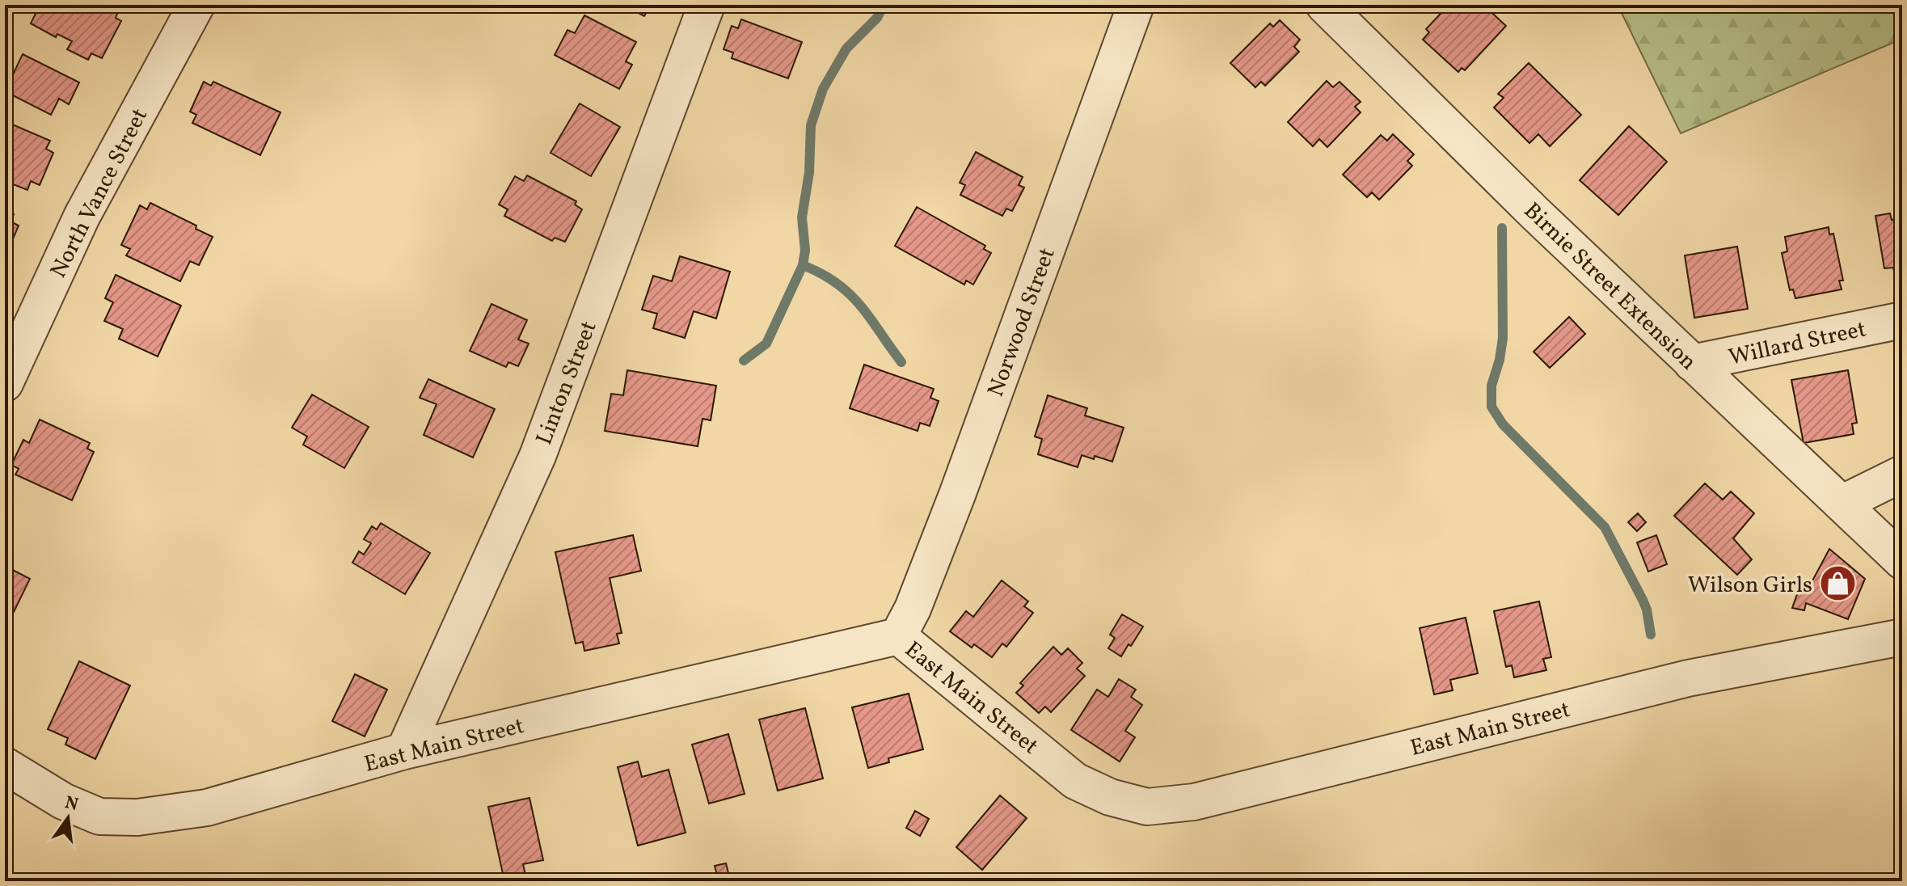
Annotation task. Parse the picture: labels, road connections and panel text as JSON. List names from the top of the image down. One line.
{"streets":{"street":["North Vance Street","Birnie Street Extension","Norwood Street","Willard Street","Linton Street","East Main Street"]},"crossings":[["Birnie Street Extension","Willard Street"],["Norwood Street","East Main Street"],["Linton Street","East Main Street"]],"places":{"shop":["Wilson Girls"]},"north":"top"}
